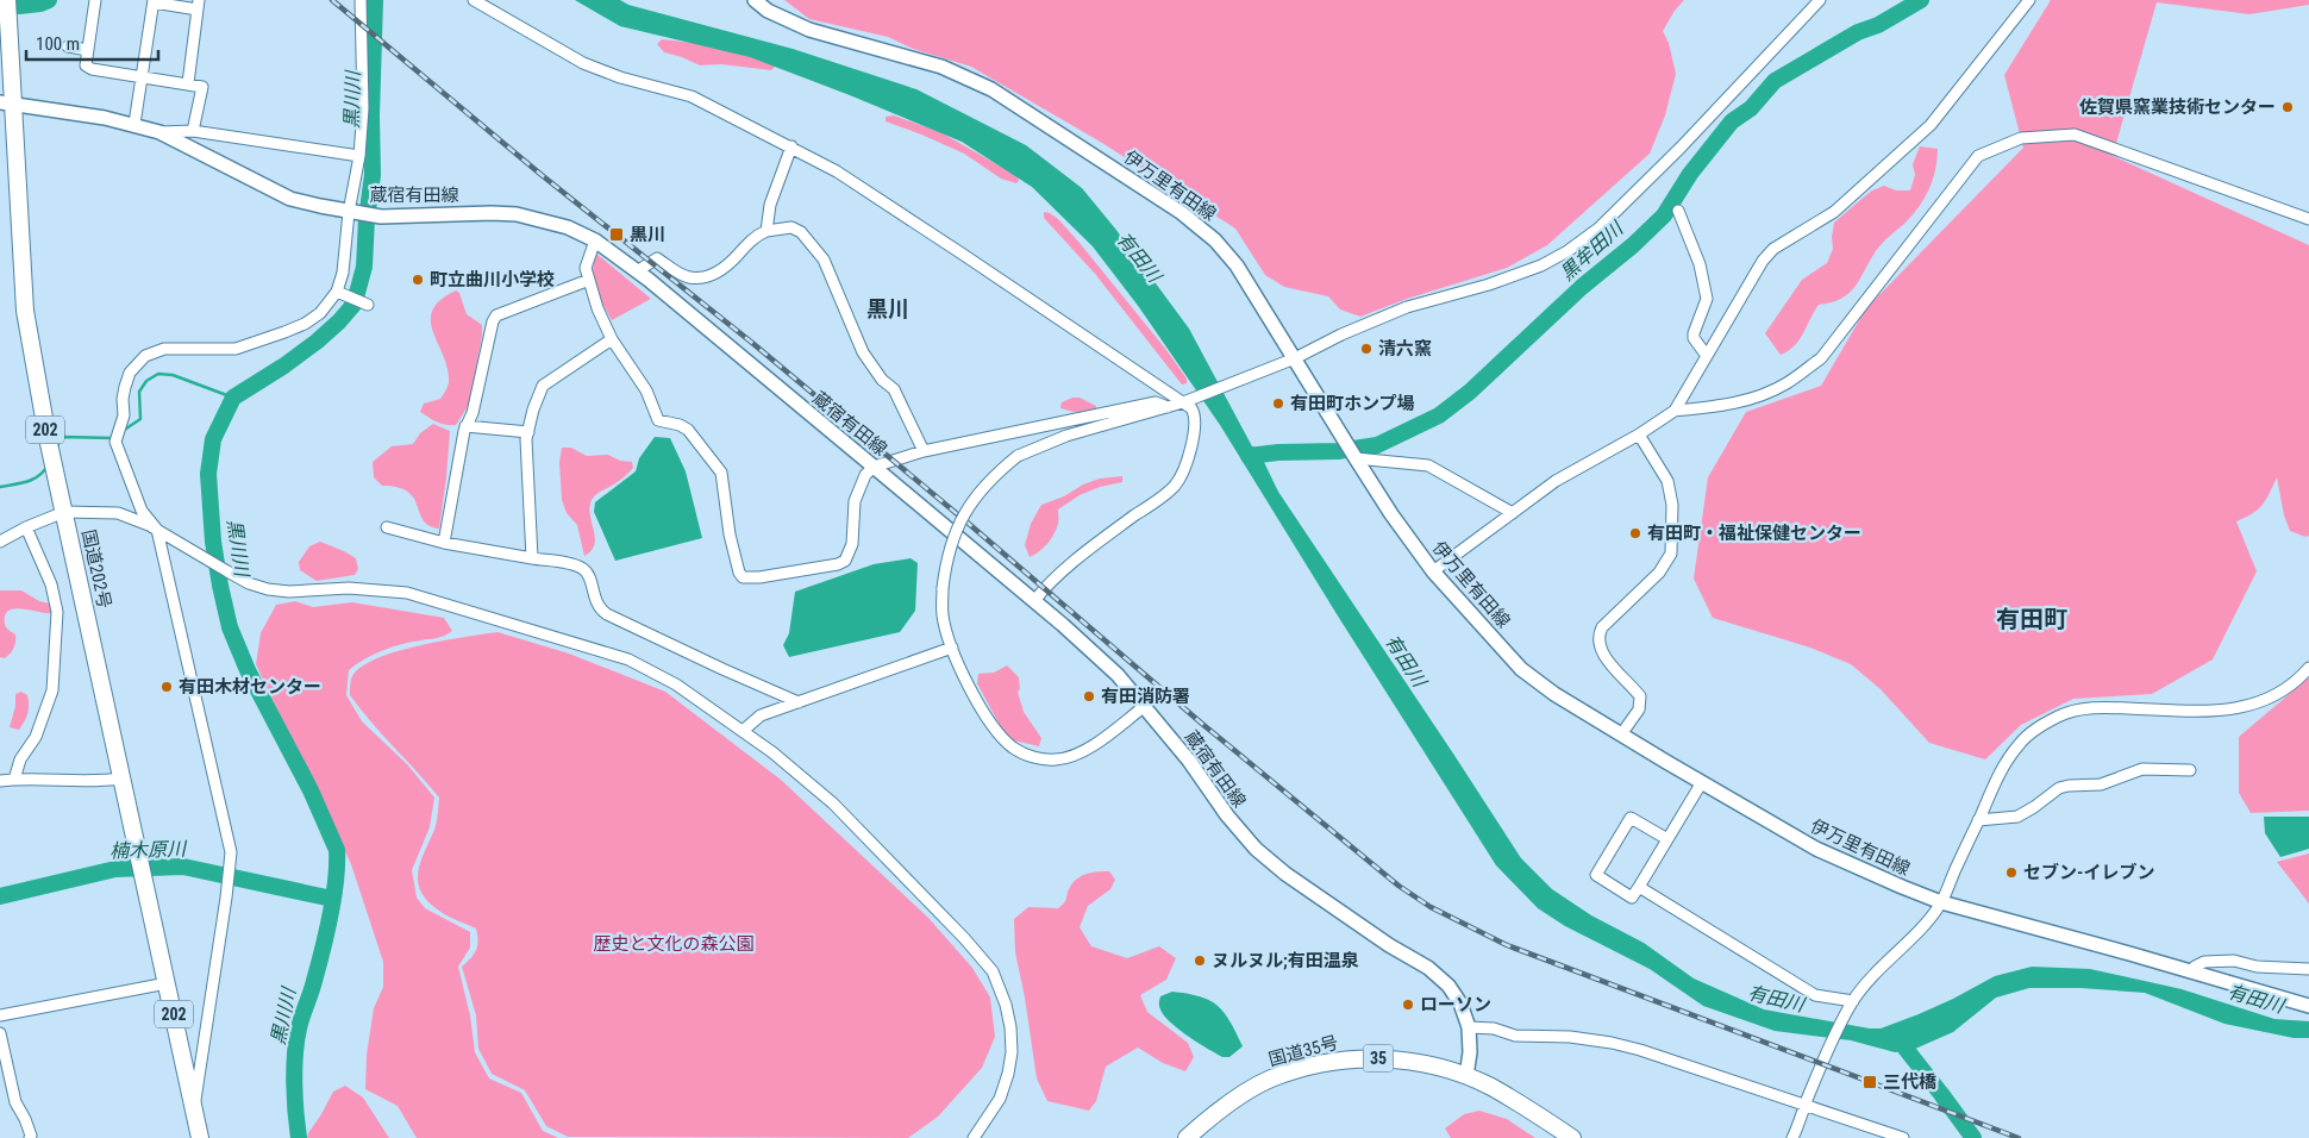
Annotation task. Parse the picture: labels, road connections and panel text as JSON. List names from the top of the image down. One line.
{"streets":{"highway":["202","国道202号","国道35号","35"],"main road":["伊万里有田線","蔵宿有田線"]},"crossings":[["蔵宿有田線","国道202号"],["蔵宿有田線","国道35号"]],"districts":["黒川","有田町"],"water":["黒川川","黒牟田川","有田川","楠木原川"],"parks":["歴史と文化の森公園"],"places":{"other":["佐賀県窯業技術センター","町立曲川小学校","清六窯","有田町ホンプ場","有田町・福祉保健センター","有田木材センター","有田消防署","セブン-イレブン","ヌルヌル;有田温泉","ローソン"],"transit":["黒川","三代橋"]},"scale_bar":"100 m"}
